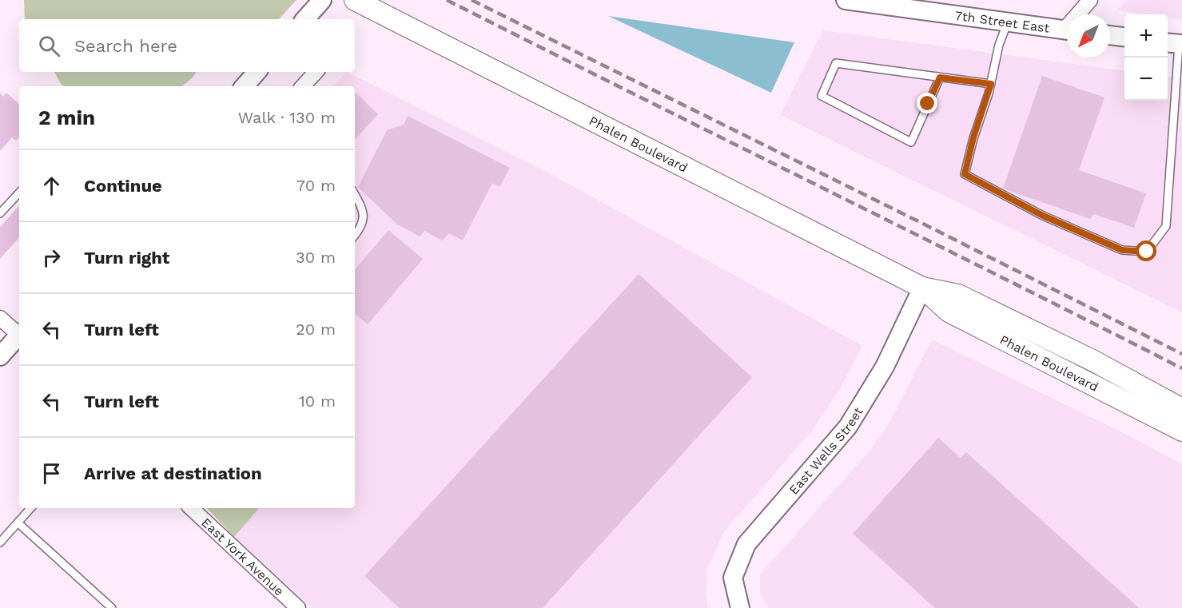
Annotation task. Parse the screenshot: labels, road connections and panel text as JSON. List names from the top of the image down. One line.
{"streets":{"main road":["Phalen Boulevard"],"street":["7th Street East","East Wells Street","East York Avenue"]},"crossings":[["Phalen Boulevard","East Wells Street"]],"north":"bottom left","page":{"map_buttons":["+","−"],"search":"Search here","heading":["2 min","Walk · 130 m"],"list":[["Continue","70 m"],["Turn right","30 m"],["Turn left","20 m"],["Turn left","10 m"],"Arrive at destination"]}}
